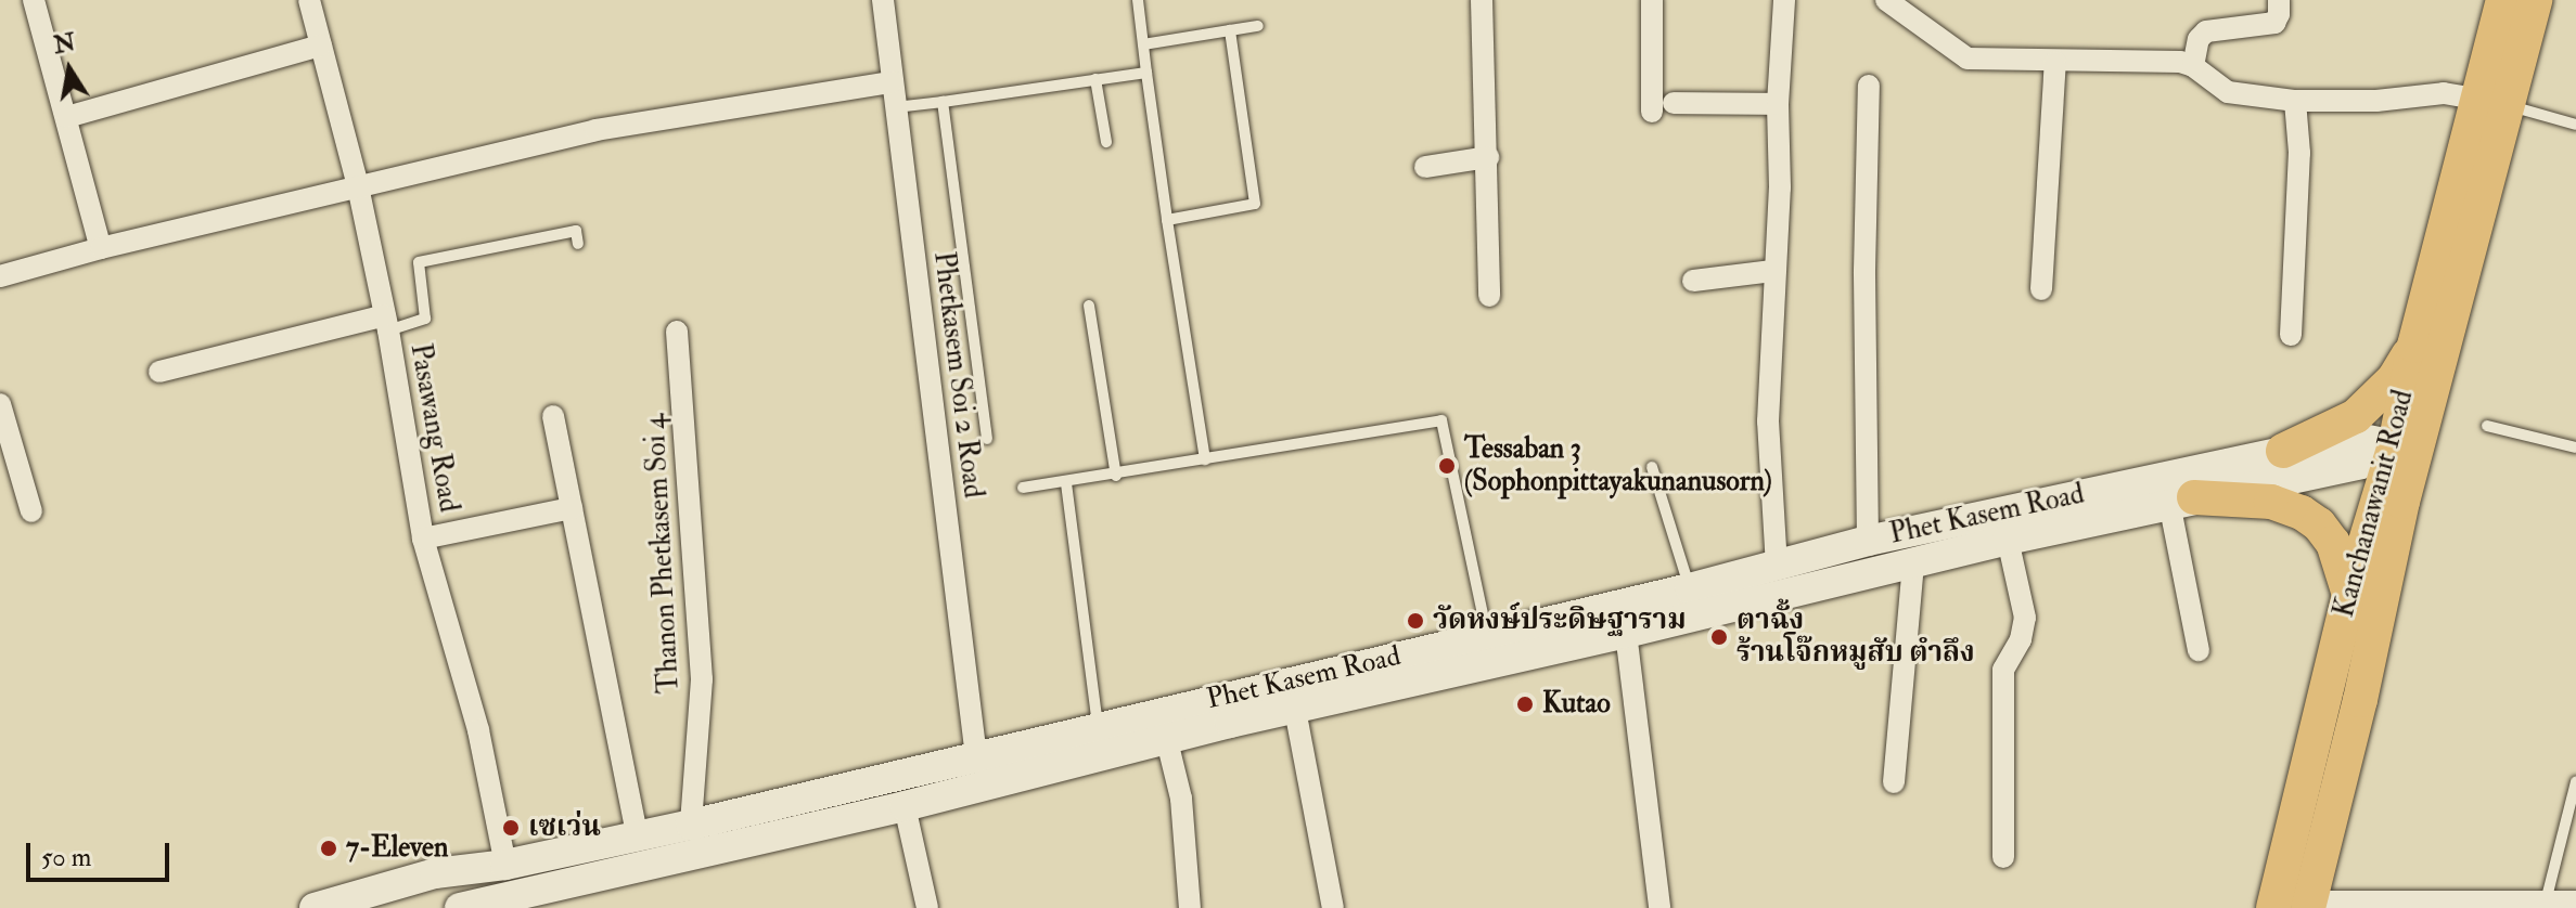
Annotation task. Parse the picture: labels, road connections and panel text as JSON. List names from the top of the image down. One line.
{"streets":{"main road":["Kanchanawanit Road","Phet Kasem Road"],"street":["Phetkasem Soi 2 Road","Pasawang Road","Thanon Phetkasem Soi 4"]},"crossings":[["Phetkasem Soi 2 Road","Phet Kasem Road"],["Pasawang Road","Phet Kasem Road"],["Kanchanawanit Road","Phet Kasem Road"],["Phet Kasem Road","Thanon Phetkasem Soi 4"]],"places":["Tessaban 3 (Sophonpittayakunanusorn)","วัดหงษ์ประดิษฐาราม","ตาฉั้ง ร้านโจ๊กหมูสับ ตำลึง","Kutao","เซเว่น","7-Eleven"],"scale_bar":"50 m","north":"top"}
